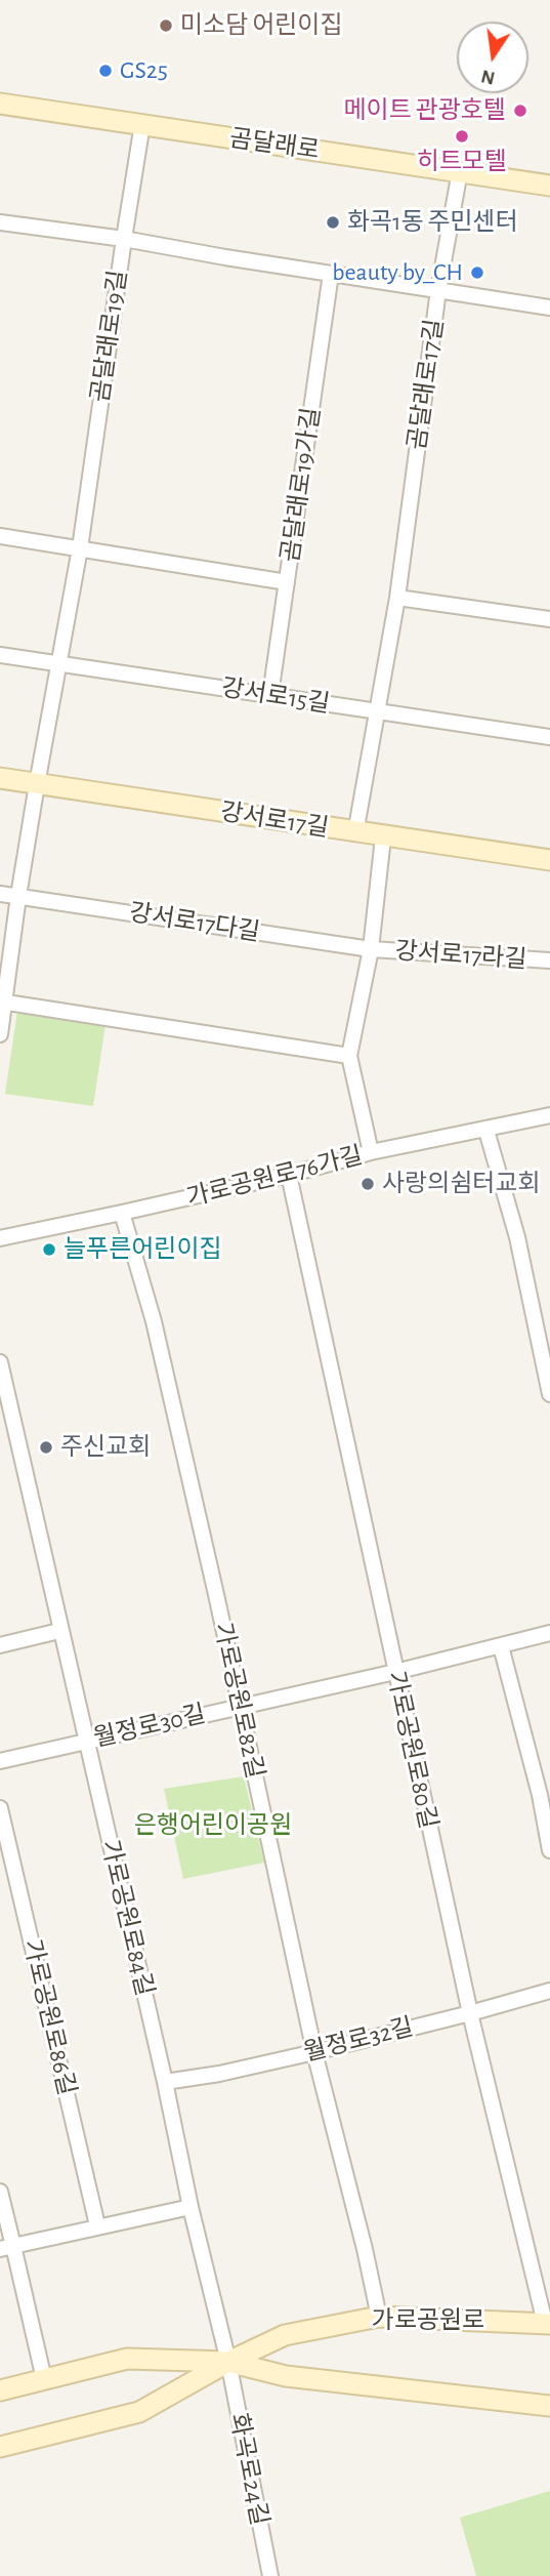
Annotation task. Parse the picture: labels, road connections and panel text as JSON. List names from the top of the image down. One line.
{"streets":{"main road":["곰달래로","강서로17길","가로공원로"],"street":["곰달래로19길","곰달래로17길","곰달래로19가길","강서로15길","강서로17다길","강서로17라길","가로공원로76가길","가로공원로82길","월정로30길","가로공원로80길","가로공원로84길","가로공원로86길","월정로32길","화곡로24길"]},"crossings":[["곰달래로","곰달래로19길"],["곰달래로","곰달래로17길"],["곰달래로19길","강서로15길"],["곰달래로19길","강서로17길"],["곰달래로17길","강서로15길"],["곰달래로17길","강서로17길"],["곰달래로19가길","강서로15길"],["강서로17길","강서로17라길"],["강서로17다길","강서로17라길"],["강서로17라길","가로공원로76가길"],["가로공원로76가길","가로공원로82길"],["가로공원로76가길","가로공원로80길"],["가로공원로82길","월정로30길"],["가로공원로82길","월정로32길"],["가로공원로82길","가로공원로"],["월정로30길","가로공원로80길"],["월정로30길","가로공원로84길"],["가로공원로80길","월정로32길"],["가로공원로80길","가로공원로"],["가로공원로84길","월정로32길"],["가로공원로84길","가로공원로"],["가로공원로84길","화곡로24길"],["가로공원로","화곡로24길"]],"parks":["은행어린이공원"],"places":["미소담 어린이집","GS25","메이트 관광호텔","히트모텔","화곡1동 주민센터","beauty by_CH","사랑의쉼터교회","늘푸른어린이집","주신교회"],"north":"bottom"}
